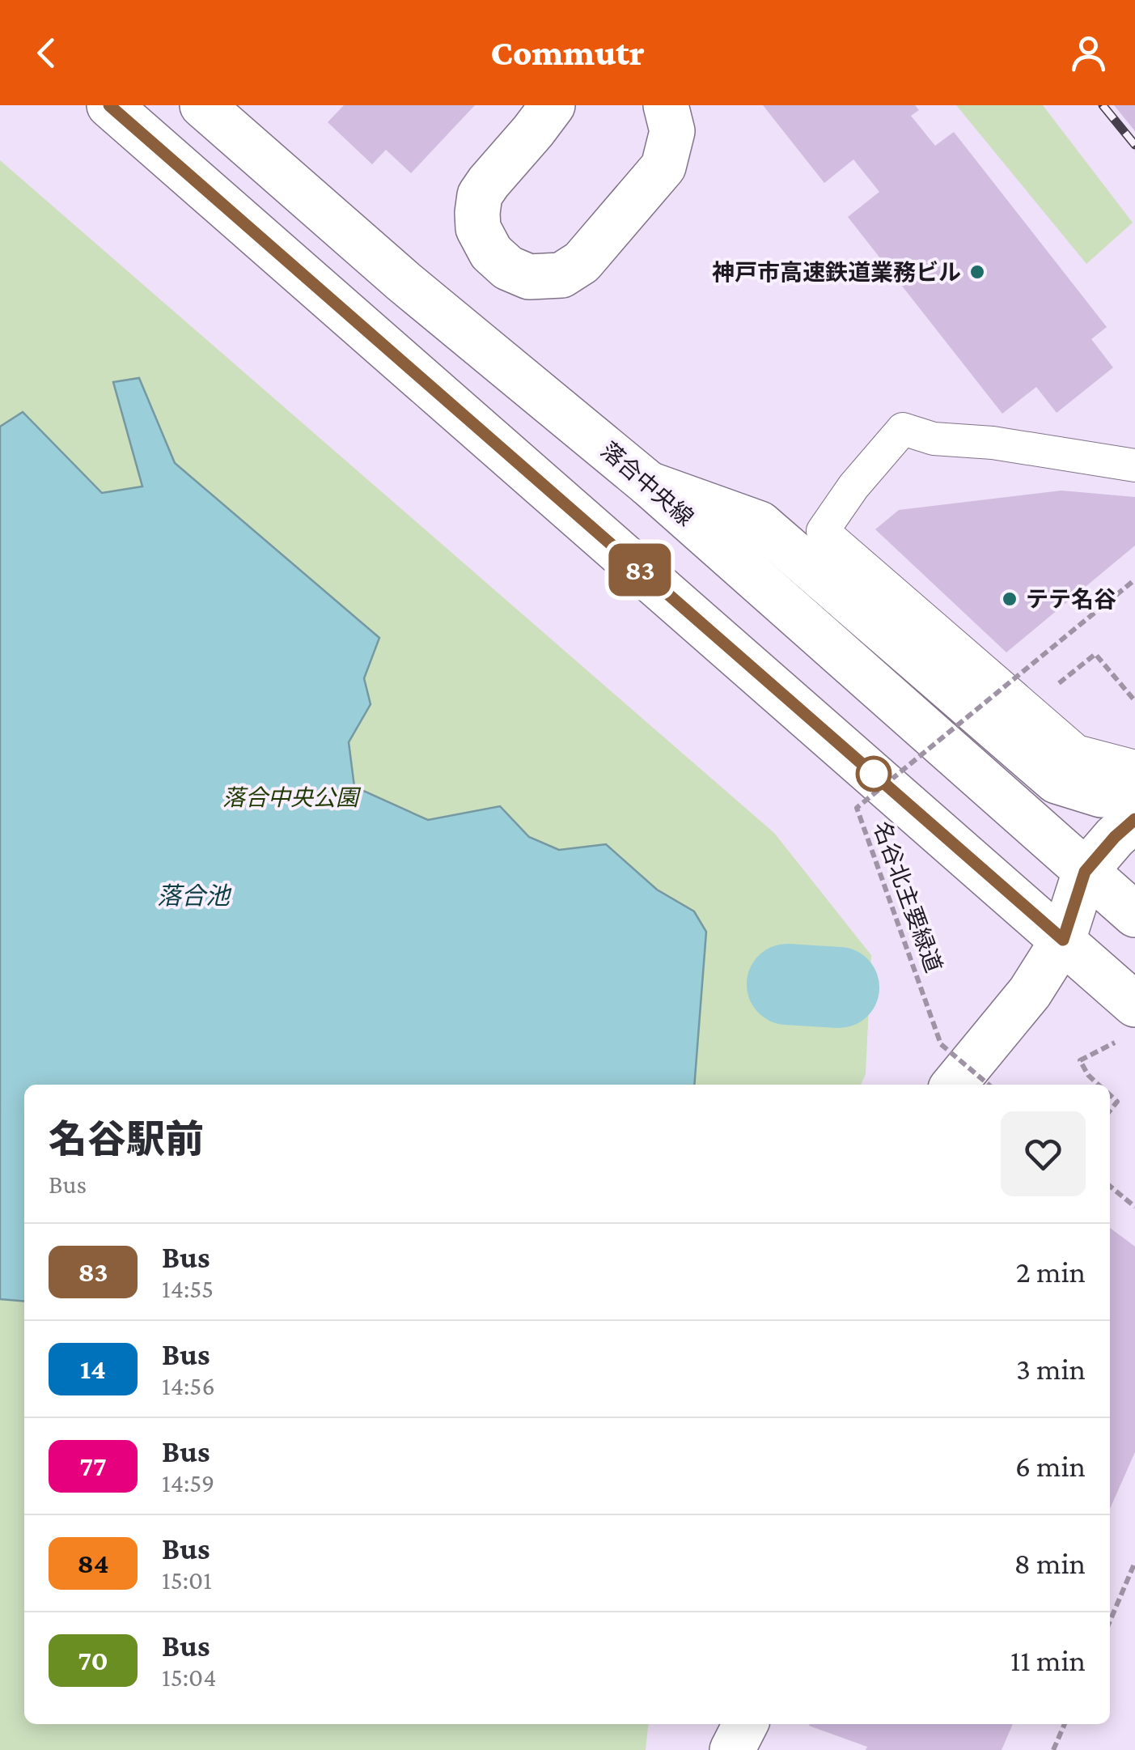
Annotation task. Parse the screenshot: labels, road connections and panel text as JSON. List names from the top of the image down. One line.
{"streets":{"street":["落合中央線"],"path":["名谷北主要緑道"]},"water":["落合池"],"parks":["落合中央公園"],"places":["神戸市高速鉄道業務ビル","テテ名谷"],"lines":["bus line 83"],"page":{"header":"Commutr","on_map":"83","heading":["名谷駅前","Bus"],"list":[{"mark":"83","name":"Bus","note":"14:55","value":"2 min"},{"mark":"14","name":"Bus","note":"14:56","value":"3 min"},{"mark":"77","name":"Bus","note":"14:59","value":"6 min"},{"mark":"84","name":"Bus","note":"15:01","value":"8 min"},{"mark":"70","name":"Bus","note":"15:04","value":"11 min"}]}}
